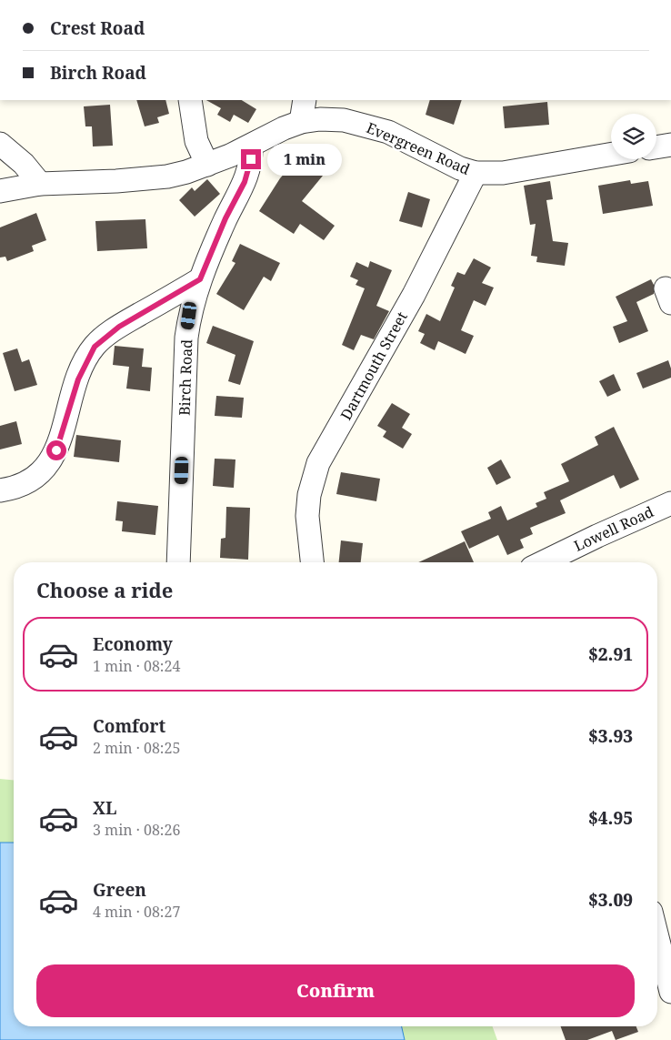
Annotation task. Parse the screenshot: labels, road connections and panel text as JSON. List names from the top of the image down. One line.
{"streets":{"street":["Evergreen Road","Dartmouth Street","Birch Road","Lowell Road"]},"crossings":[["Evergreen Road","Dartmouth Street"],["Evergreen Road","Birch Road"]],"page":{"banner":["Crest Road","Birch Road"],"bubble":"1 min","heading":"Choose a ride","list":[{"name":"Economy","note":"1 min · 08:24","value":"$2.91"},{"name":"Comfort","note":"2 min · 08:25","value":"$3.93"},{"name":"XL","note":"3 min · 08:26","value":"$4.95"},{"name":"Green","note":"4 min · 08:27","value":"$3.09"}],"buttons":"Confirm"}}
